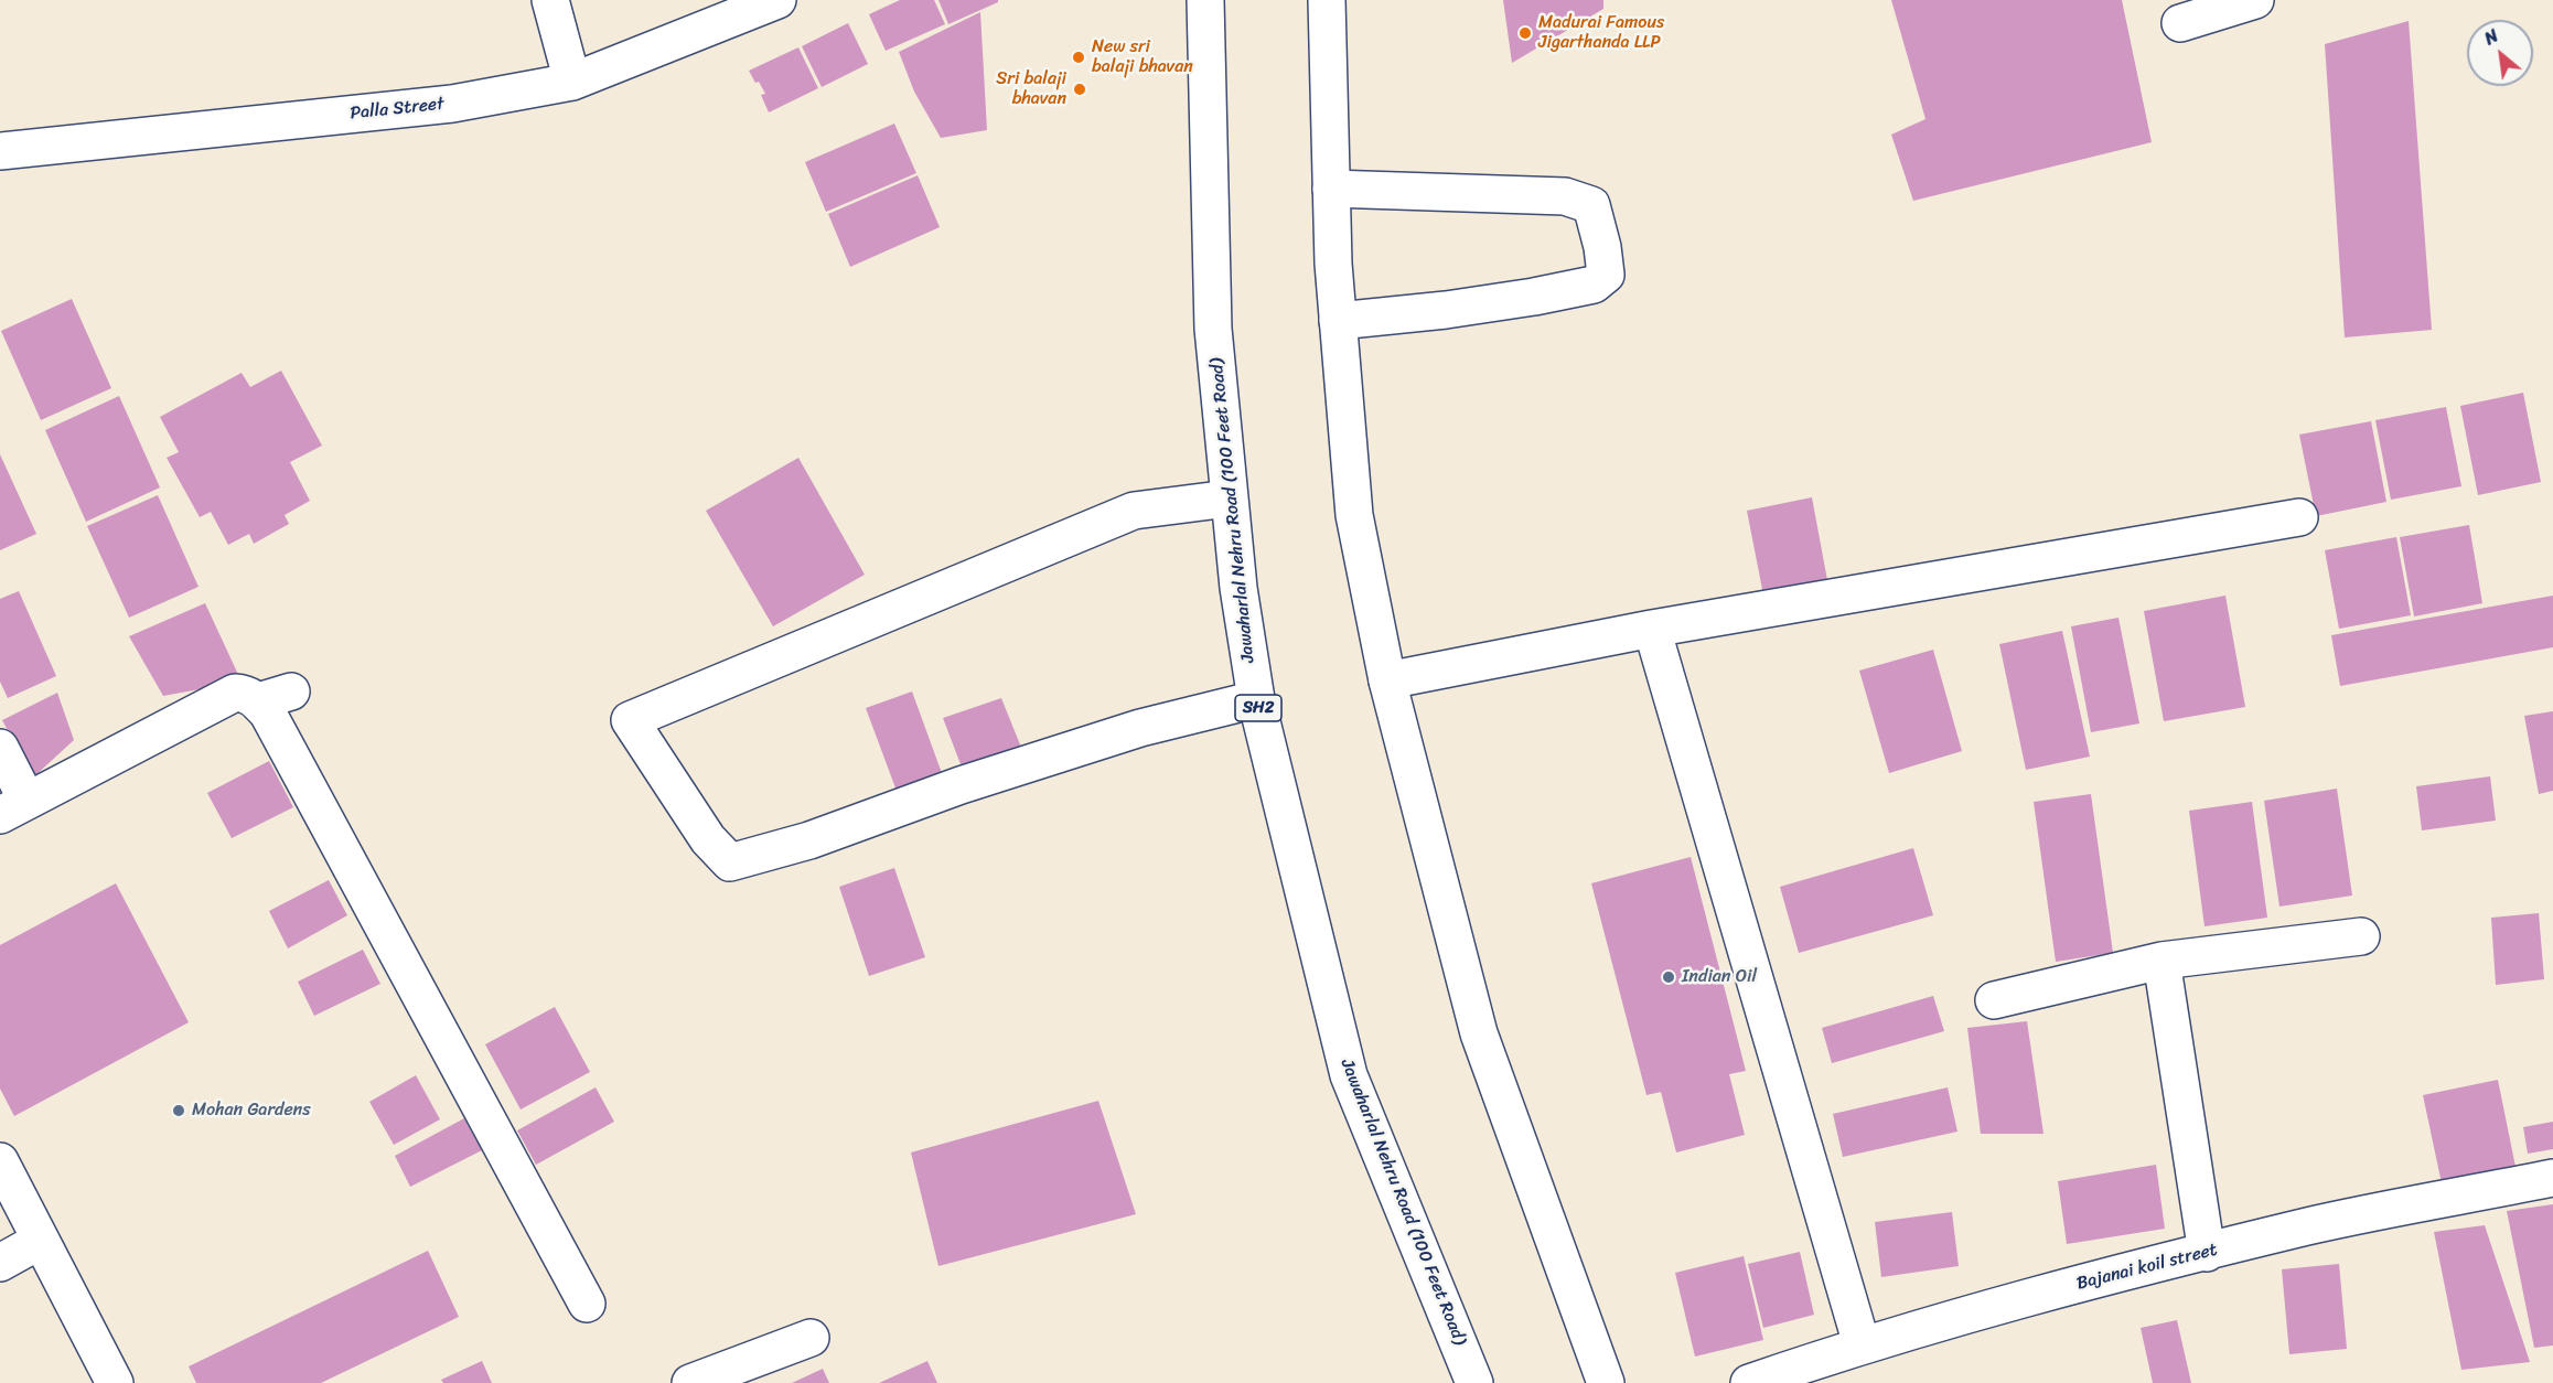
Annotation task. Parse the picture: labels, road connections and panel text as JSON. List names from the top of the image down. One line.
{"streets":{"street":["Palla Street","Jawaharlal Nehru Road (100 Feet Road)","SH2","Bajanai koil street"]},"places":["Madurai Famous Jigarthanda LLP","New sri balaji bhavan","Sri balaji bhavan","Indian Oil","Mohan Gardens"],"north":"top left"}
